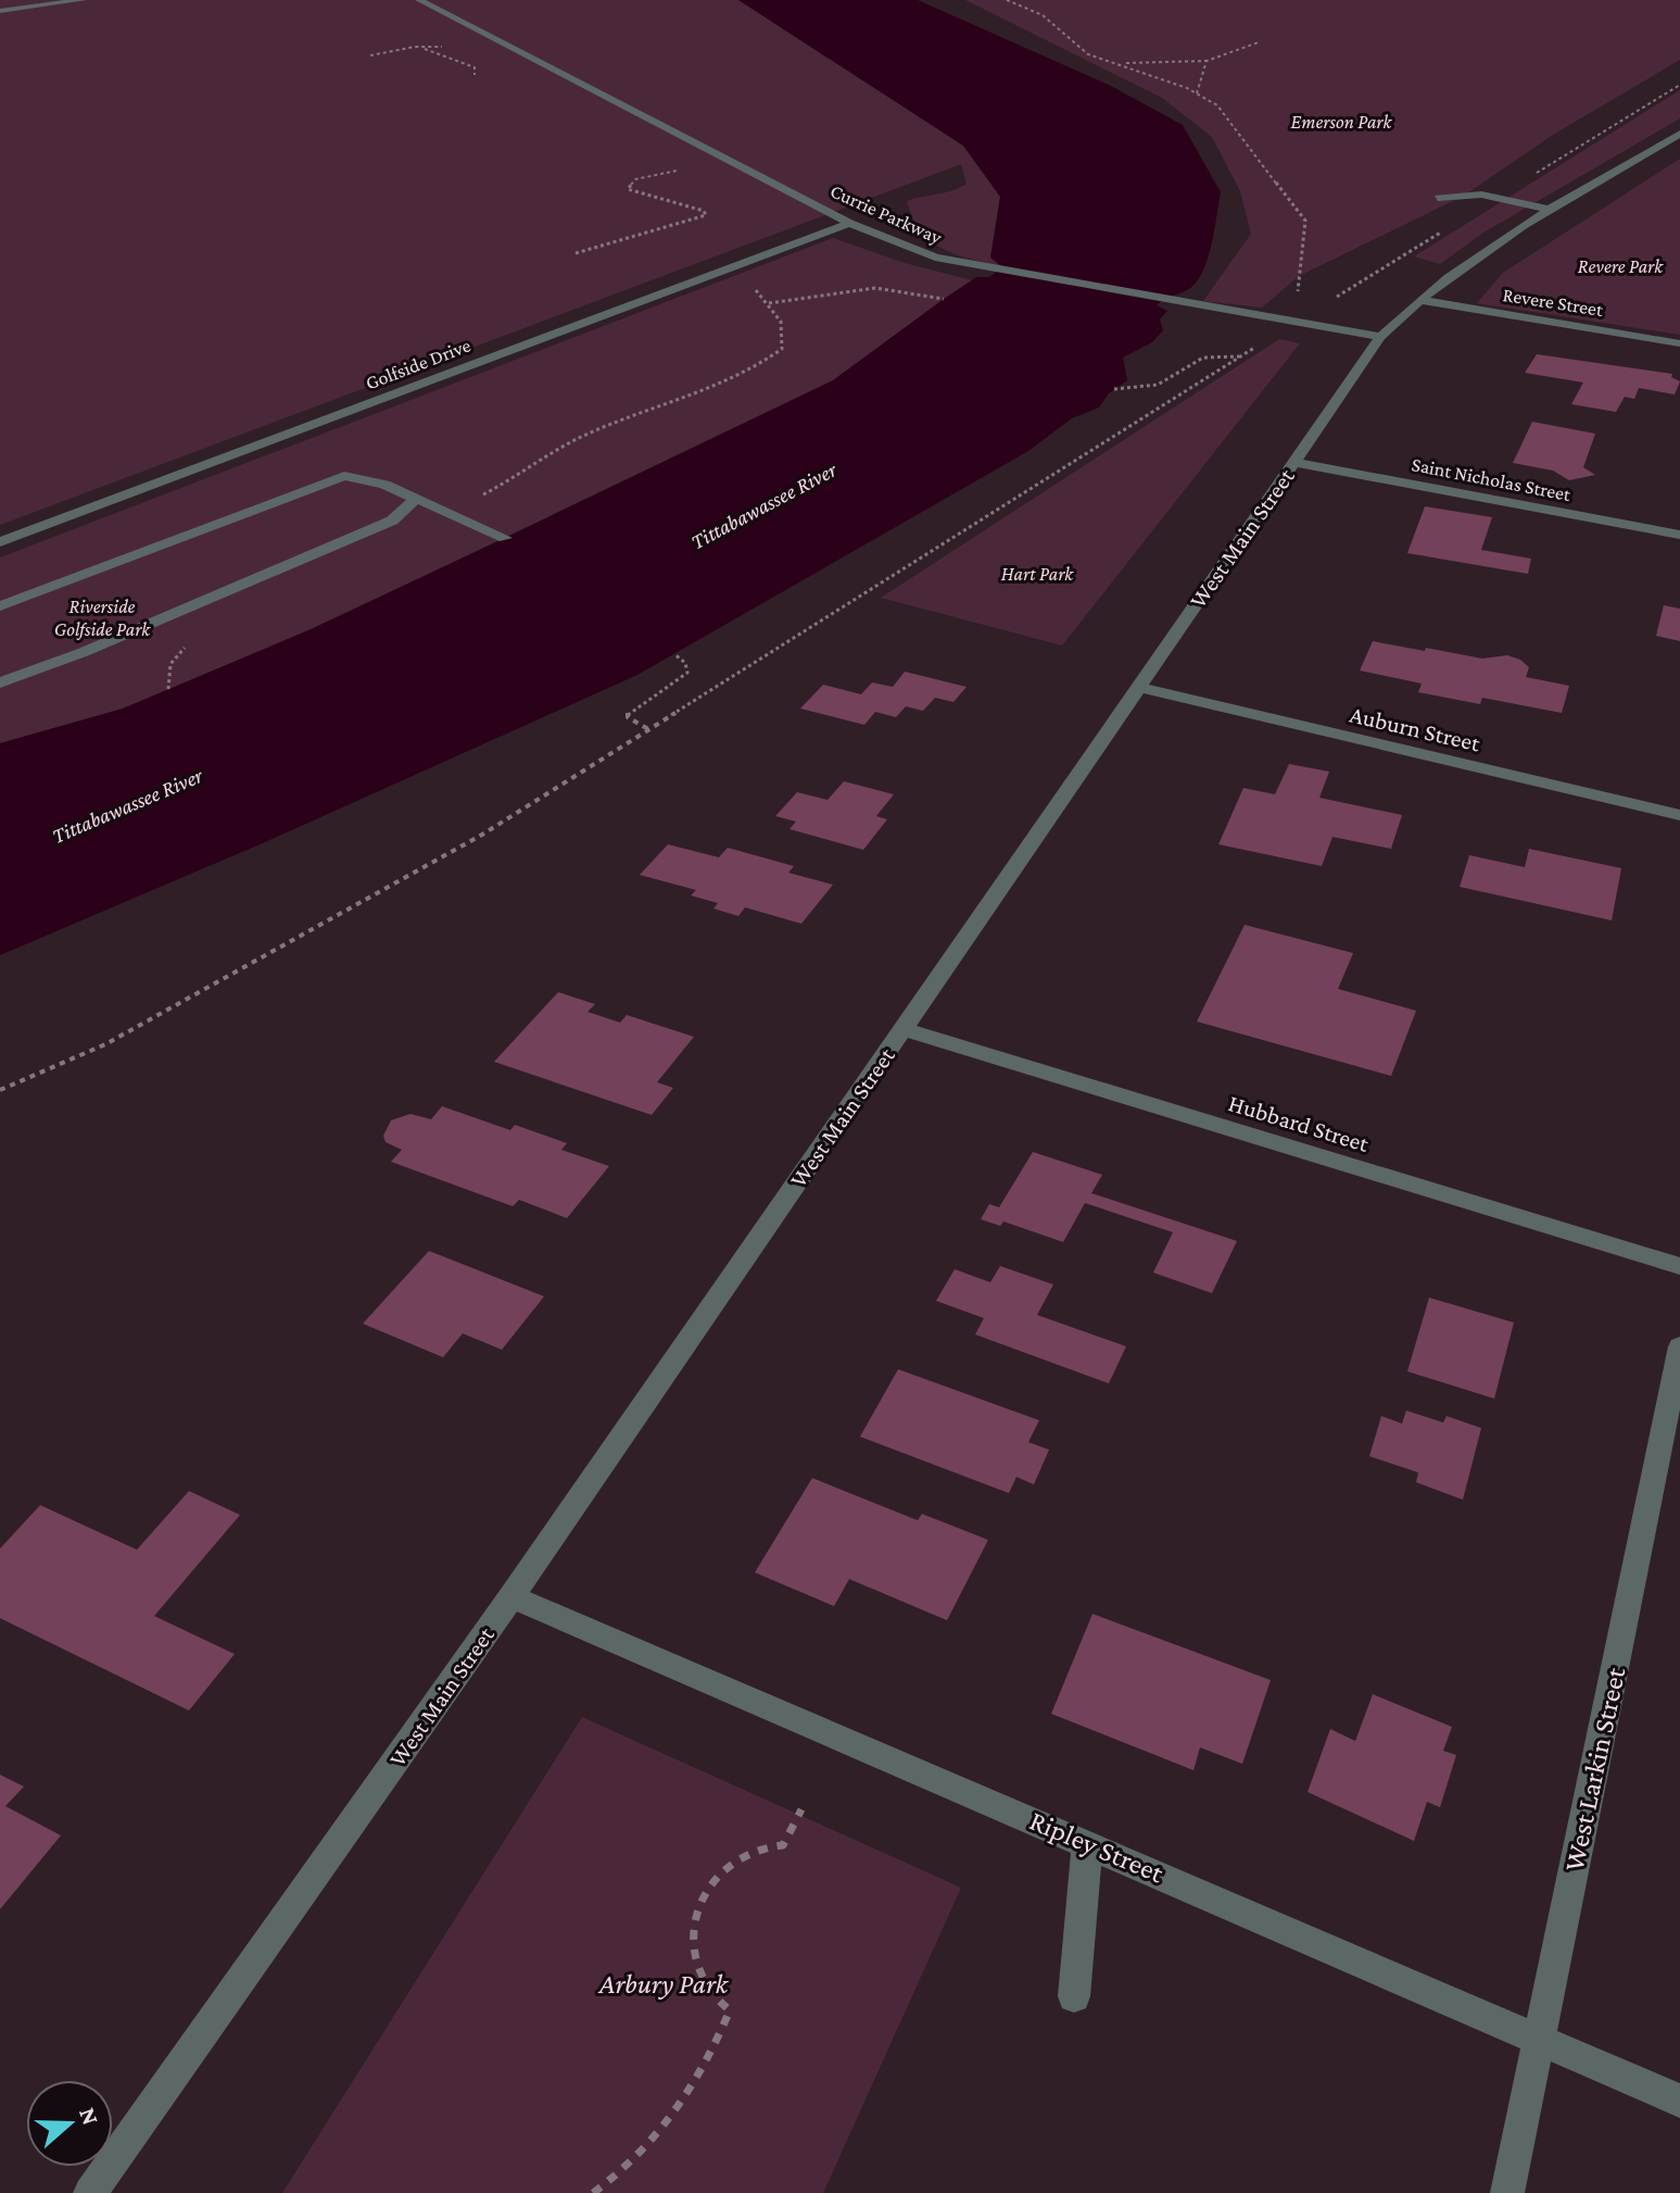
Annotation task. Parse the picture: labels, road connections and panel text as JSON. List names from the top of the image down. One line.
{"streets":{"street":["Currie Parkway","Revere Street","Golfside Drive","Saint Nicholas Street","West Main Street","Auburn Street","Hubbard Street","West Larkin Street","Ripley Street"]},"crossings":[["Currie Parkway","Golfside Drive"],["Currie Parkway","West Main Street"],["Revere Street","West Main Street"],["Saint Nicholas Street","West Main Street"],["West Main Street","Auburn Street"],["West Main Street","Hubbard Street"],["West Main Street","Ripley Street"],["West Larkin Street","Ripley Street"]],"water":["Tittabawassee River"],"parks":["Emerson Park","Revere Park","Hart Park","Riverside Golfside Park","Arbury Park"],"north":"right"}
